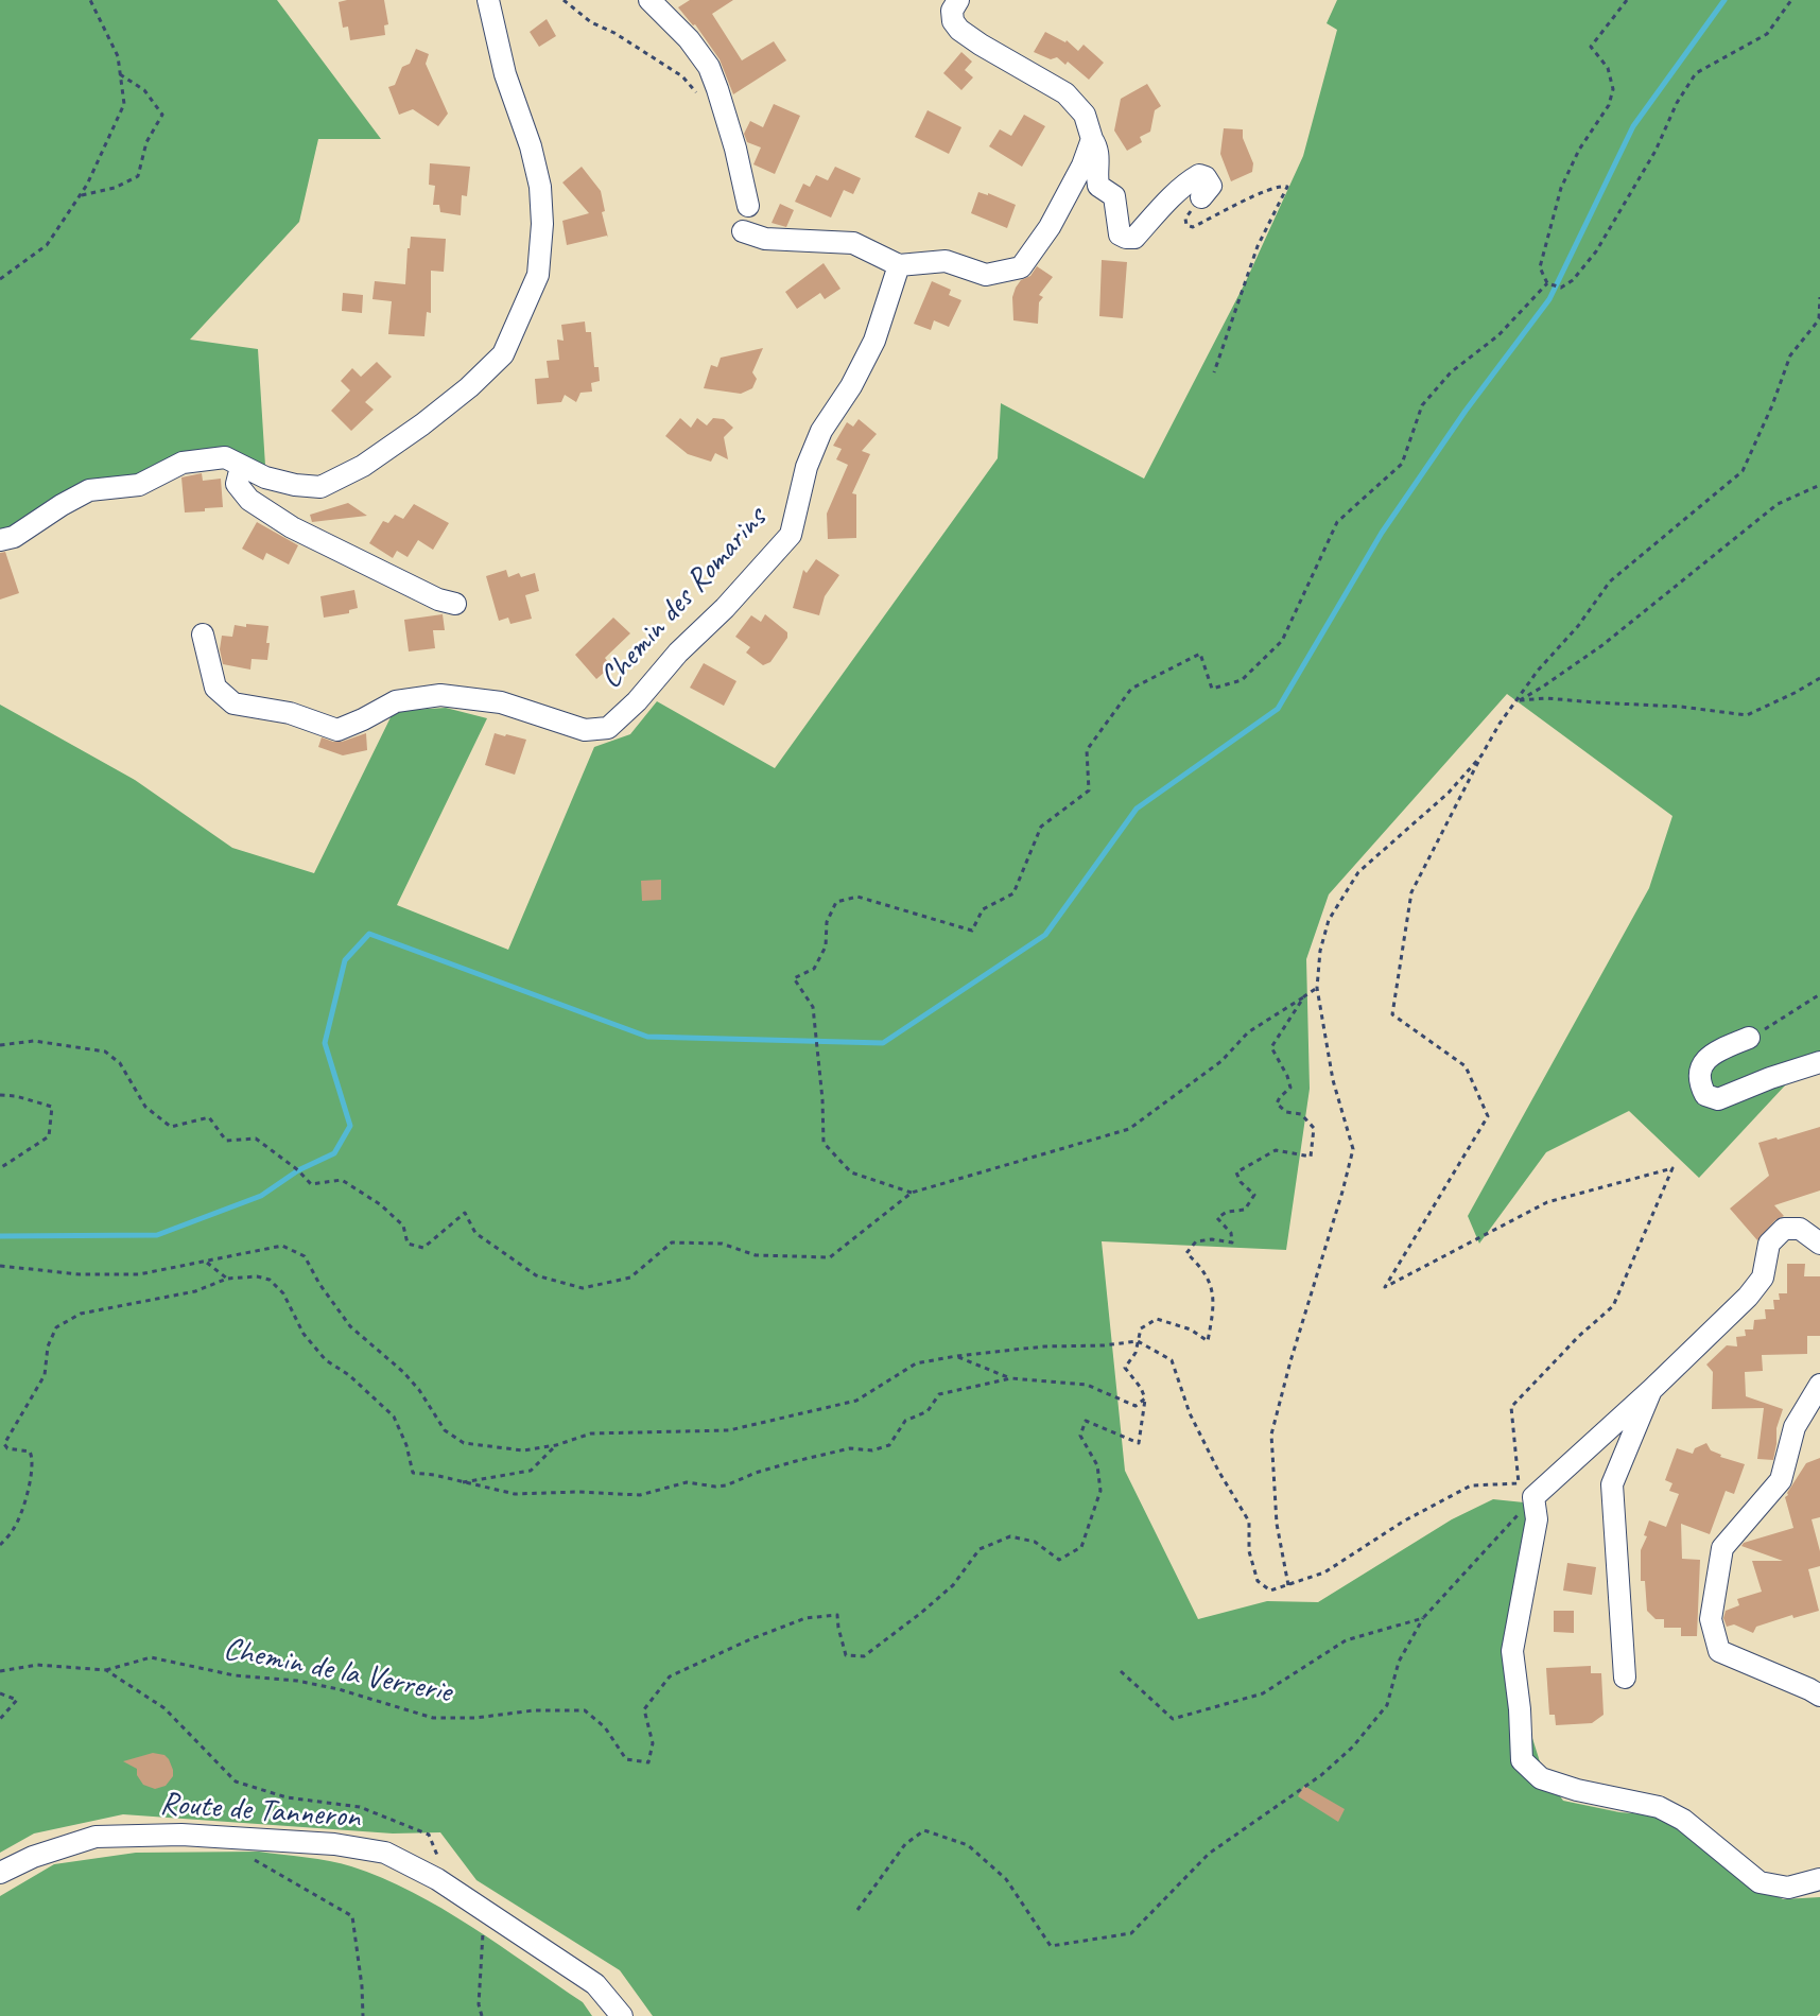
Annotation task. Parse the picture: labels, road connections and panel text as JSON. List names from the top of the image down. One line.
{"streets":{"street":["Chemin des Romarins","Route de Tanneron"],"path":["Chemin de la Verrerie"]}}
